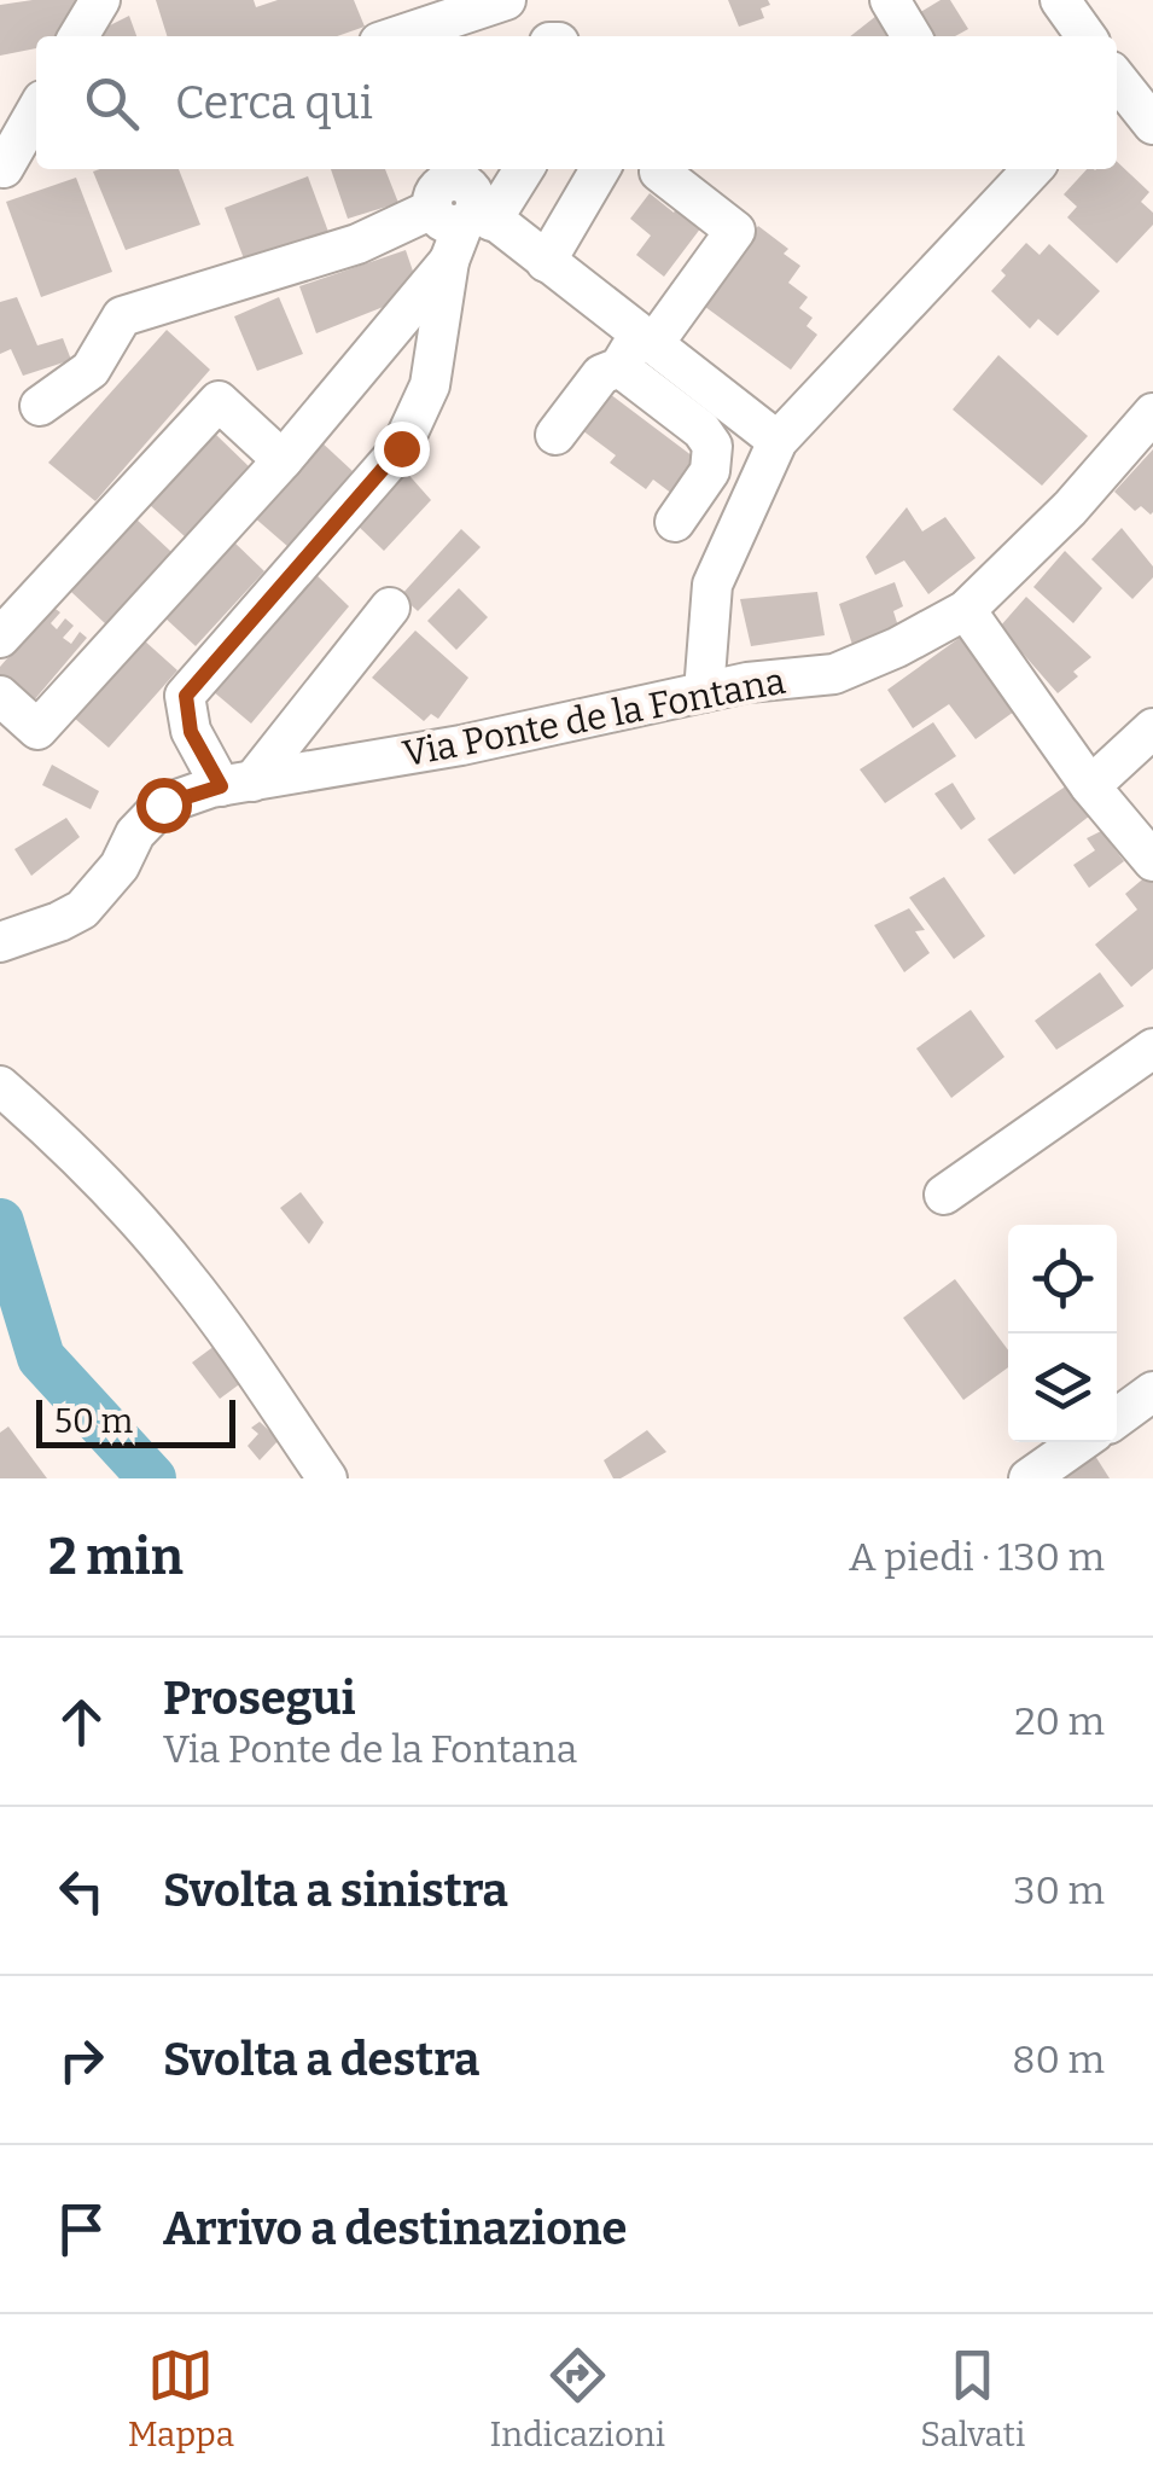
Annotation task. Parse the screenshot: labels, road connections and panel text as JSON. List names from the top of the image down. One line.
{"streets":{"street":["Via Ponte de la Fontana"]},"scale_bar":"50 m","page":{"search":"Cerca qui","scale":"50 m","heading":["2 min","A piedi · 130 m"],"list":[["Prosegui","Via Ponte de la Fontana","20 m"],["Svolta a sinistra","30 m"],["Svolta a destra","80 m"],"Arrivo a destinazione"],"nav":["Mappa","Indicazioni","Salvati"]}}
